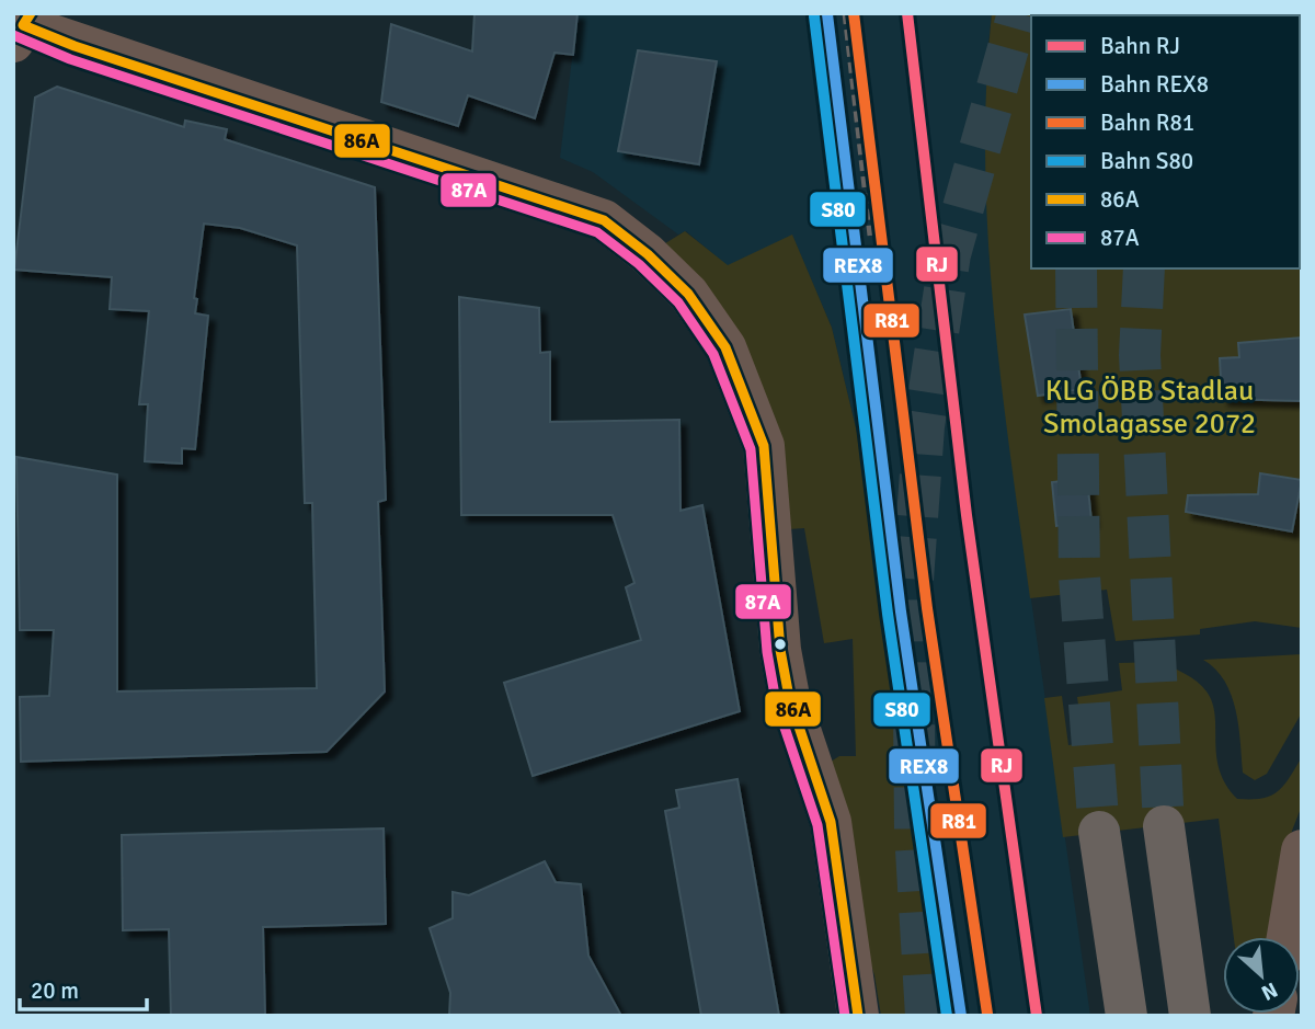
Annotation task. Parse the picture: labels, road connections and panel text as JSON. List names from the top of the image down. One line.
{"parks":["KLG ÖBB Stadlau Smolagasse 2072"],"lines":["rail line RJ","rail line R81","transit line 86A","rail line REX8","rail line S80","transit line 87A"],"legend":["Bahn RJ","Bahn REX8","Bahn R81","Bahn S80","86A","87A"],"scale_bar":"20 m","north":"bottom right"}
